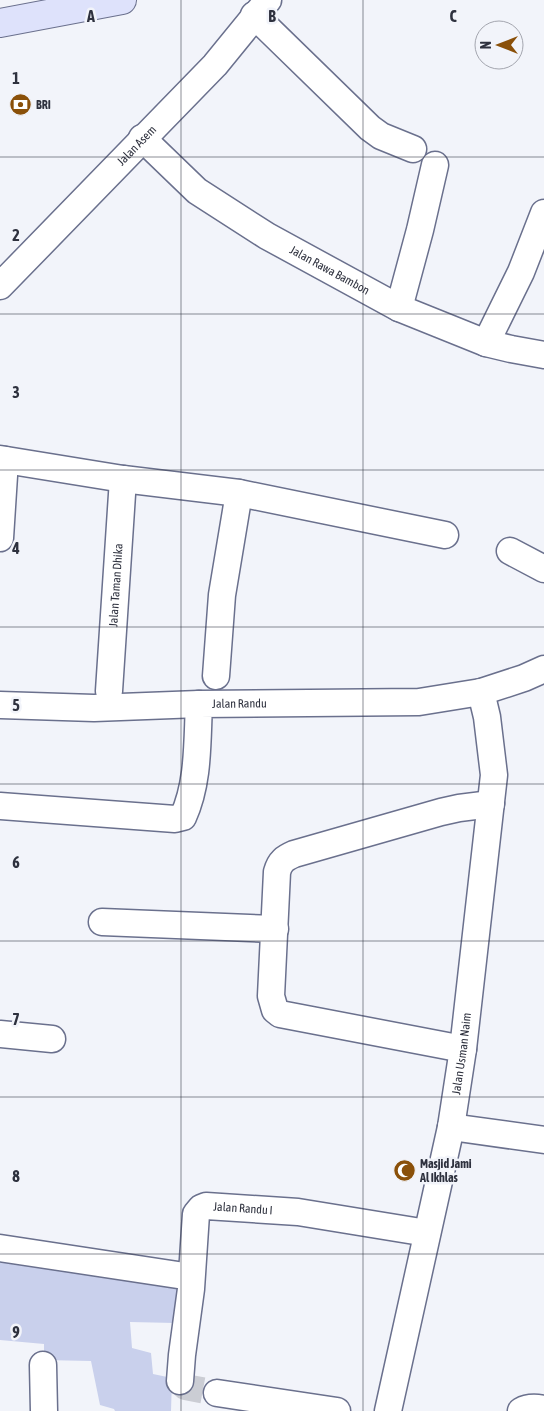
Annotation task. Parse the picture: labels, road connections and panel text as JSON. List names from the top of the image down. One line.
{"streets":{"street":["Jalan Asem","Jalan Rawa Bambon","Jalan Taman Dhika","Jalan Randu","Jalan Usman Naim","Jalan Randu I"]},"crossings":[["Jalan Asem","Jalan Rawa Bambon"],["Jalan Randu","Jalan Usman Naim"],["Jalan Usman Naim","Jalan Randu I"]],"places":{"bank":["BRI"],"mosque":["Masjid Jami Al Ikhlas"]},"north":"left","grid":{"columns":["A","B","C"],"rows":["1","2","3","4","5","6","7","8","9"]}}
